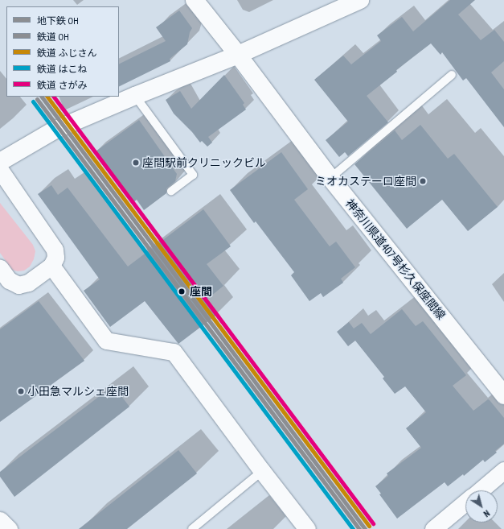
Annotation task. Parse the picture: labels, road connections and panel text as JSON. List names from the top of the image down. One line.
{"streets":{"main road":["神奈川県道407号杉久保座間線"]},"places":["座間駅前クリニックビル","ミオカステーロ座間","座間","小田急マルシェ座間"],"lines":["metro line OH","rail line ふじさん","rail line さがみ","rail line OH","rail line はこね"],"legend":["地下鉄 OH","鉄道 OH","鉄道 ふじさん","鉄道 はこね","鉄道 さがみ"],"north":"bottom right"}
